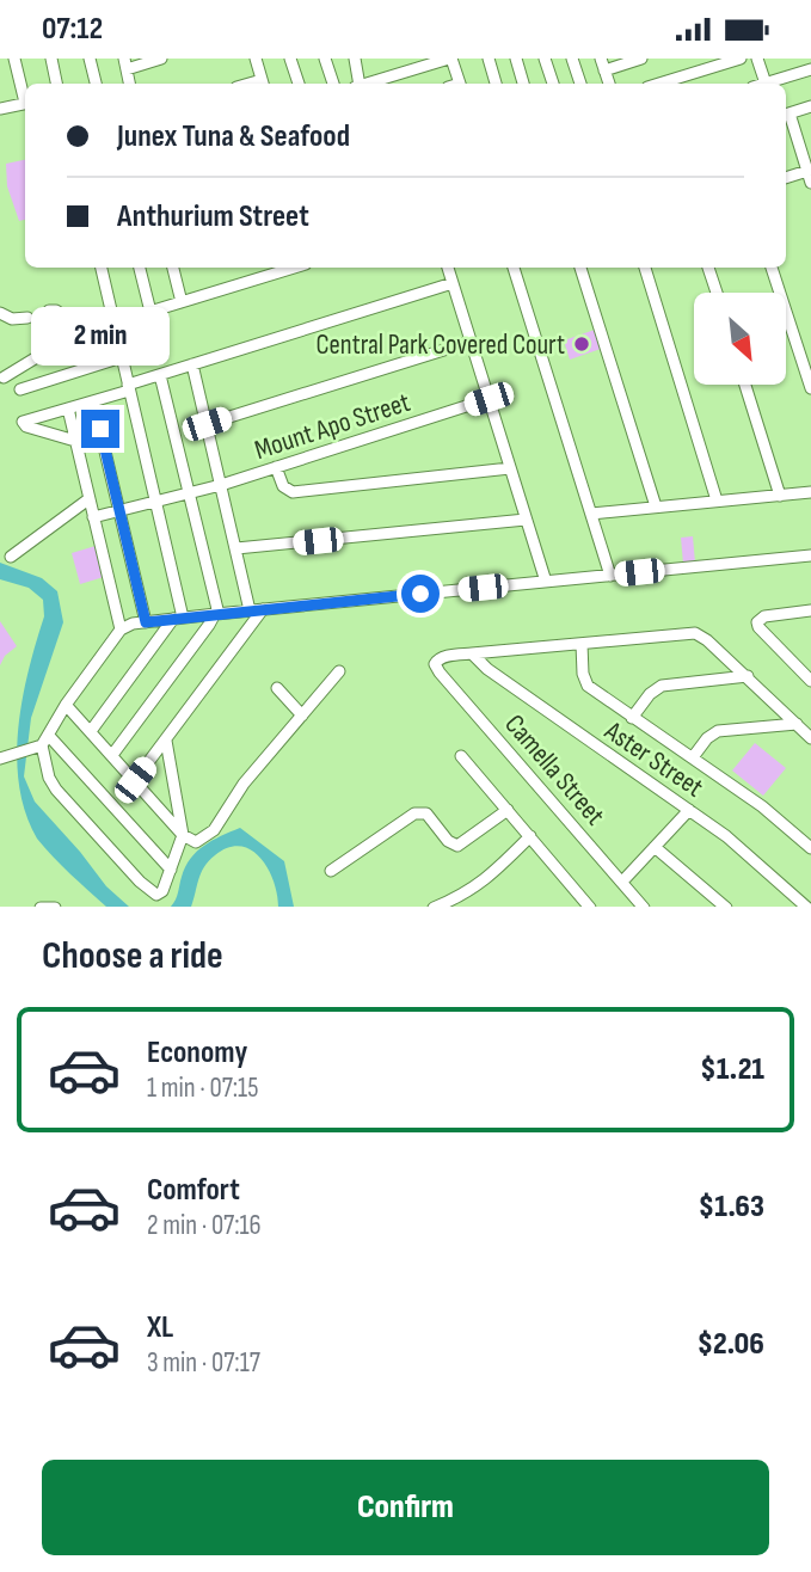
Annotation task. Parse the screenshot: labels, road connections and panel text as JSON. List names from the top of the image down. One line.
{"streets":{"street":["Mount Apo Street","Aster Street","Camella Street"]},"crossings":[["Aster Street","Camella Street"]],"places":["Central Park Covered Court"],"north":"bottom right","page":{"status":"07:12","banner":["Junex Tuna & Seafood","Anthurium Street"],"bubble":"2 min","heading":"Choose a ride","list":[{"name":"Economy","note":"1 min · 07:15","value":"$1.21"},{"name":"Comfort","note":"2 min · 07:16","value":"$1.63"},{"name":"XL","note":"3 min · 07:17","value":"$2.06"}],"buttons":"Confirm"}}
